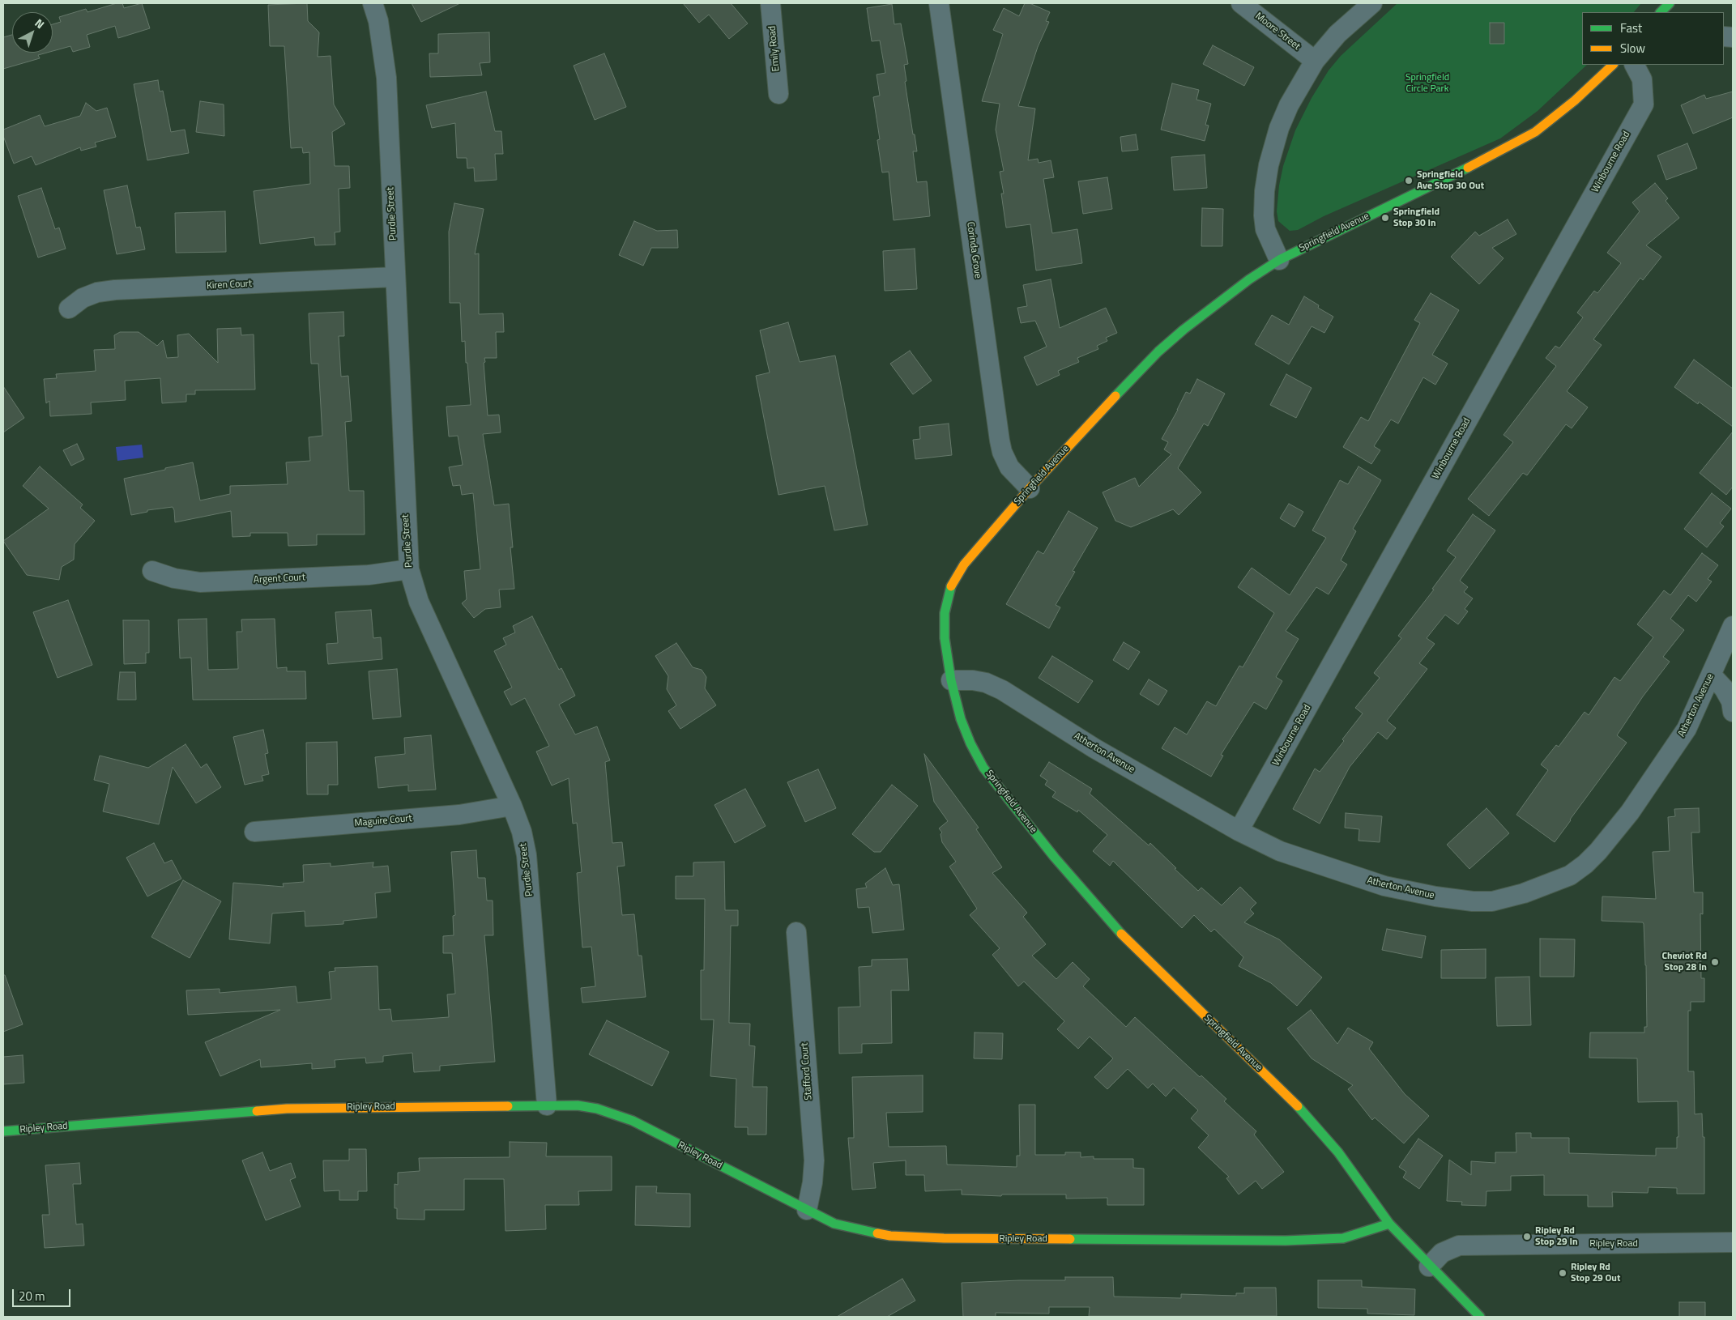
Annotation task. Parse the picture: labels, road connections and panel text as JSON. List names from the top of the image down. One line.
{"streets":{"street":["Moore Street","Emily Road","Winbourne Road","Purdie Street","Springfield Avenue","Corinda Grove","Kiren Court","Argent Court","Atherton Avenue","Maguire Court","Stafford Court","Ripley Road"]},"crossings":[["Winbourne Road","Atherton Avenue"],["Purdie Street","Kiren Court"],["Purdie Street","Argent Court"],["Purdie Street","Maguire Court"],["Purdie Street","Ripley Road"],["Springfield Avenue","Corinda Grove"],["Springfield Avenue","Atherton Avenue"],["Springfield Avenue","Ripley Road"],["Stafford Court","Ripley Road"]],"parks":["Springfield Circle Park"],"places":["Springfield Ave Stop 30 Out","Springfield Stop 30 In","Cheviot Rd Stop 28 In","Ripley Rd Stop 29 In","Ripley Rd Stop 29 Out"],"legend":["Fast","Slow"],"scale_bar":"20 m","north":"top right"}
